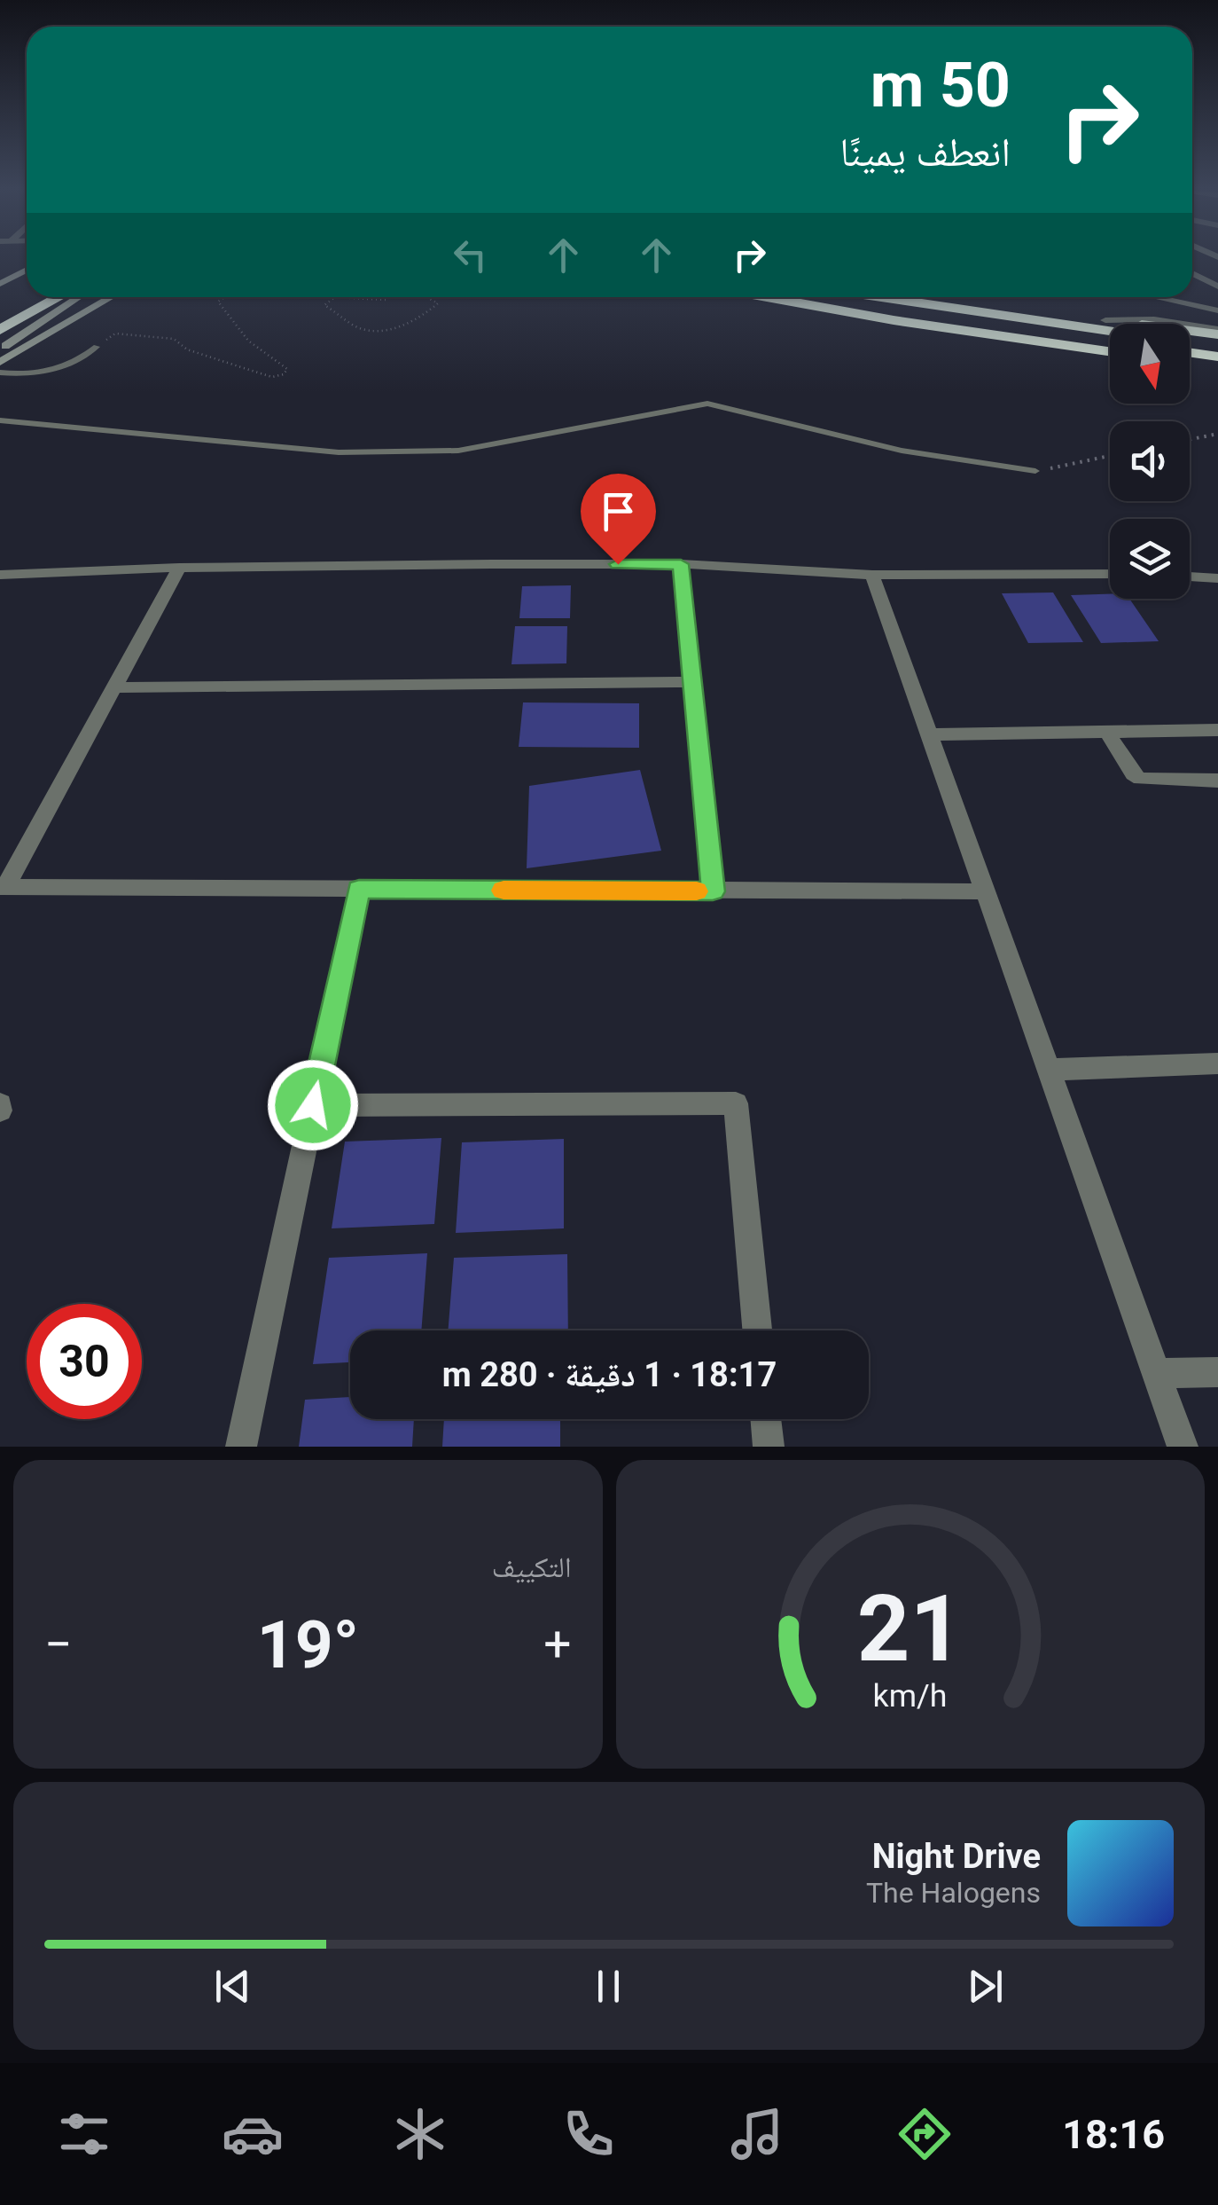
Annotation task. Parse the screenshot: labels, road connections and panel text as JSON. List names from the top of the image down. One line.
{"north":"bottom","page":{"turn":["50 m","انعطف يمينًا"],"limit":"30","trip":"18:17 · 1 دقيقة · 280 m","tile":"التكييف","heat":["−","19°","+"],"song":["Night Drive","The Halogens"],"tabs":"18:16","gauge":["21","km/h"]}}
